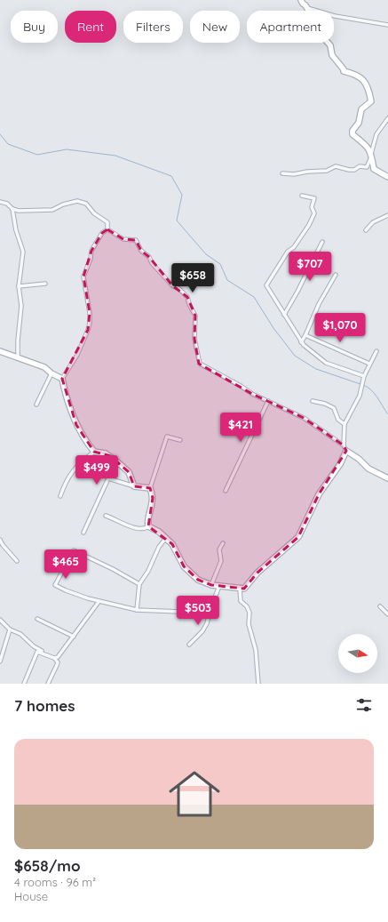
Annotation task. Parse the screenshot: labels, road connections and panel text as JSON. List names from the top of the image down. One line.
{"north":"right","page":{"chip":["Buy","Rent","Filters","New","Apartment"],"price":["$707","$658","$1,070","$421","$499","$465","$503"],"heading":"7 homes","list":[{"name":"$658/mo","note":"4 rooms · 96 m² · House"}]}}
